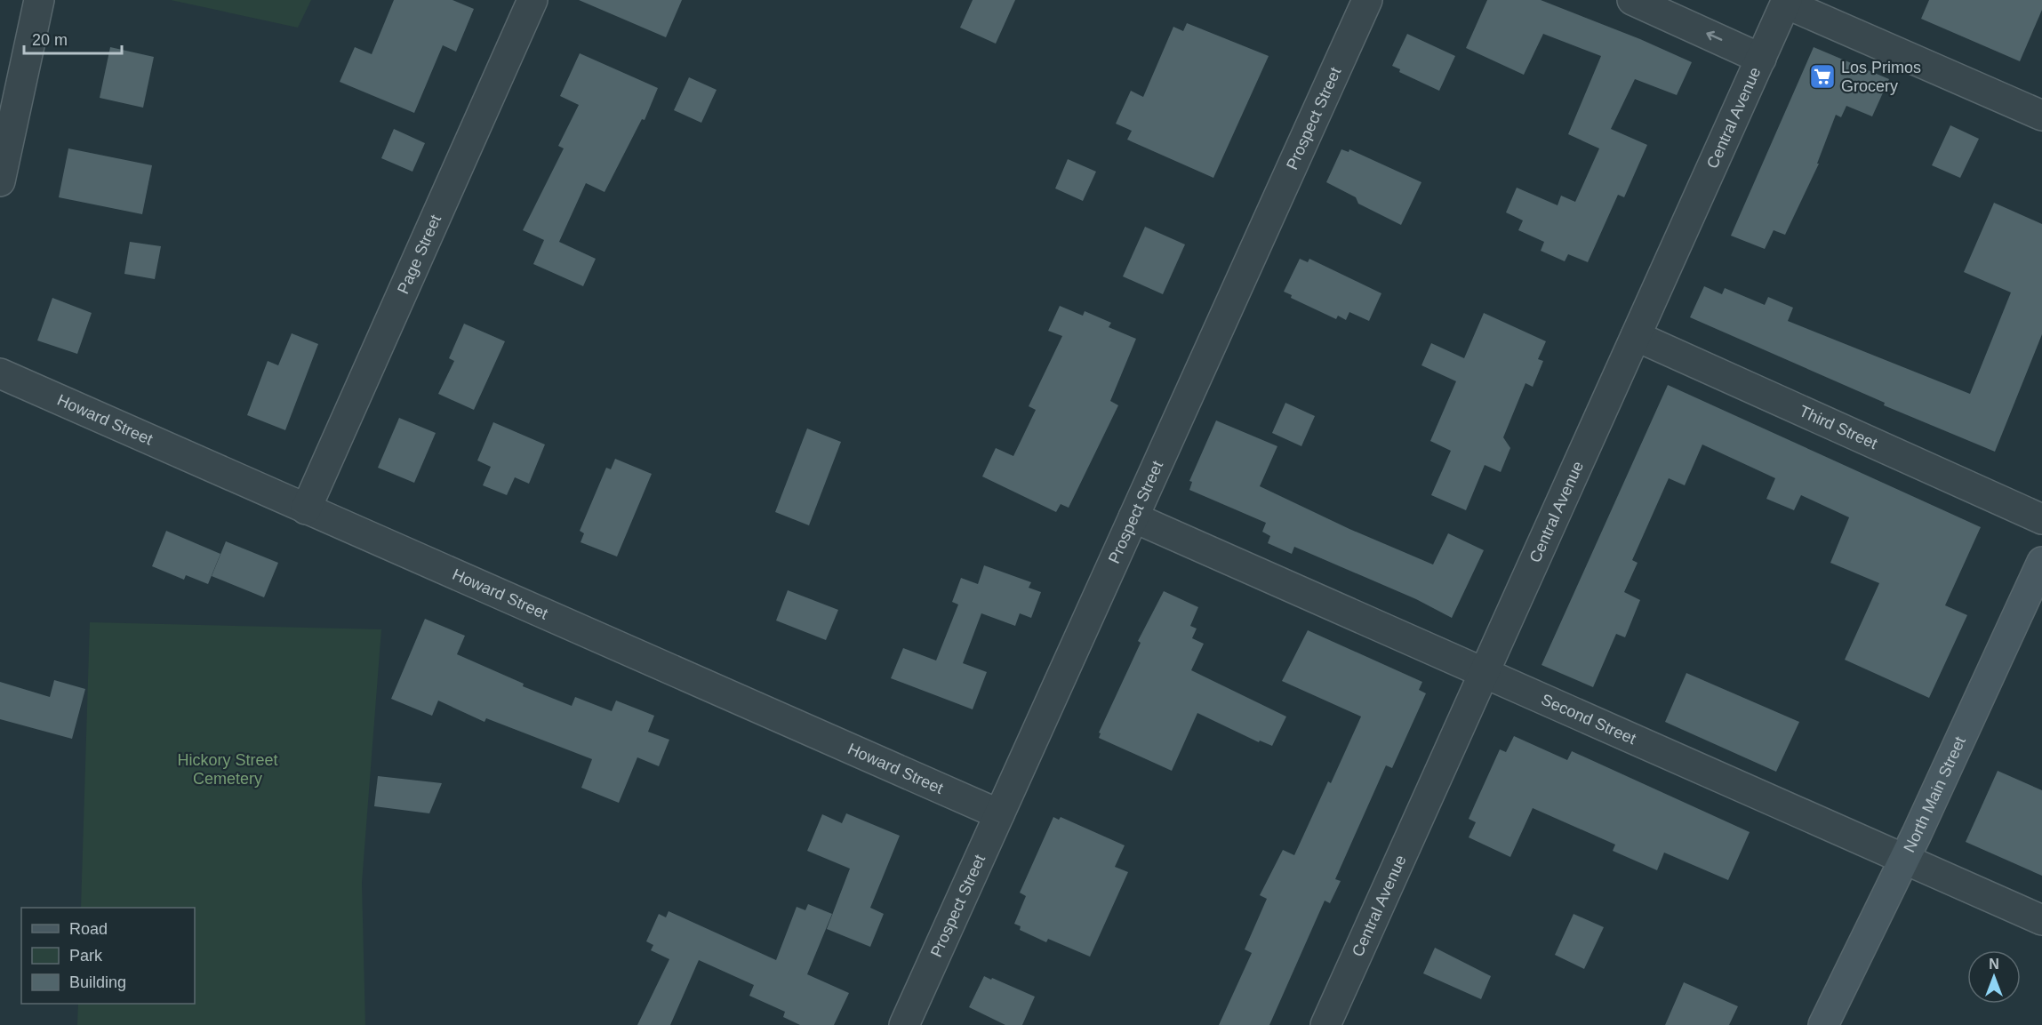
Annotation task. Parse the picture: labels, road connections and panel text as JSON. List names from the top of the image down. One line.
{"streets":{"main road":["North Main Street"],"street":["Central Avenue","Prospect Street","Page Street","Howard Street","Third Street","Second Street"]},"crossings":[["Central Avenue","Third Street"],["Central Avenue","Second Street"],["Prospect Street","Howard Street"],["Prospect Street","Second Street"],["Page Street","Howard Street"],["Second Street","North Main Street"]],"parks":["Hickory Street Cemetery"],"places":{"supermarket":["Los Primos Grocery"]},"legend":["Road","Park","Building"],"scale_bar":"20 m","north":"top"}
